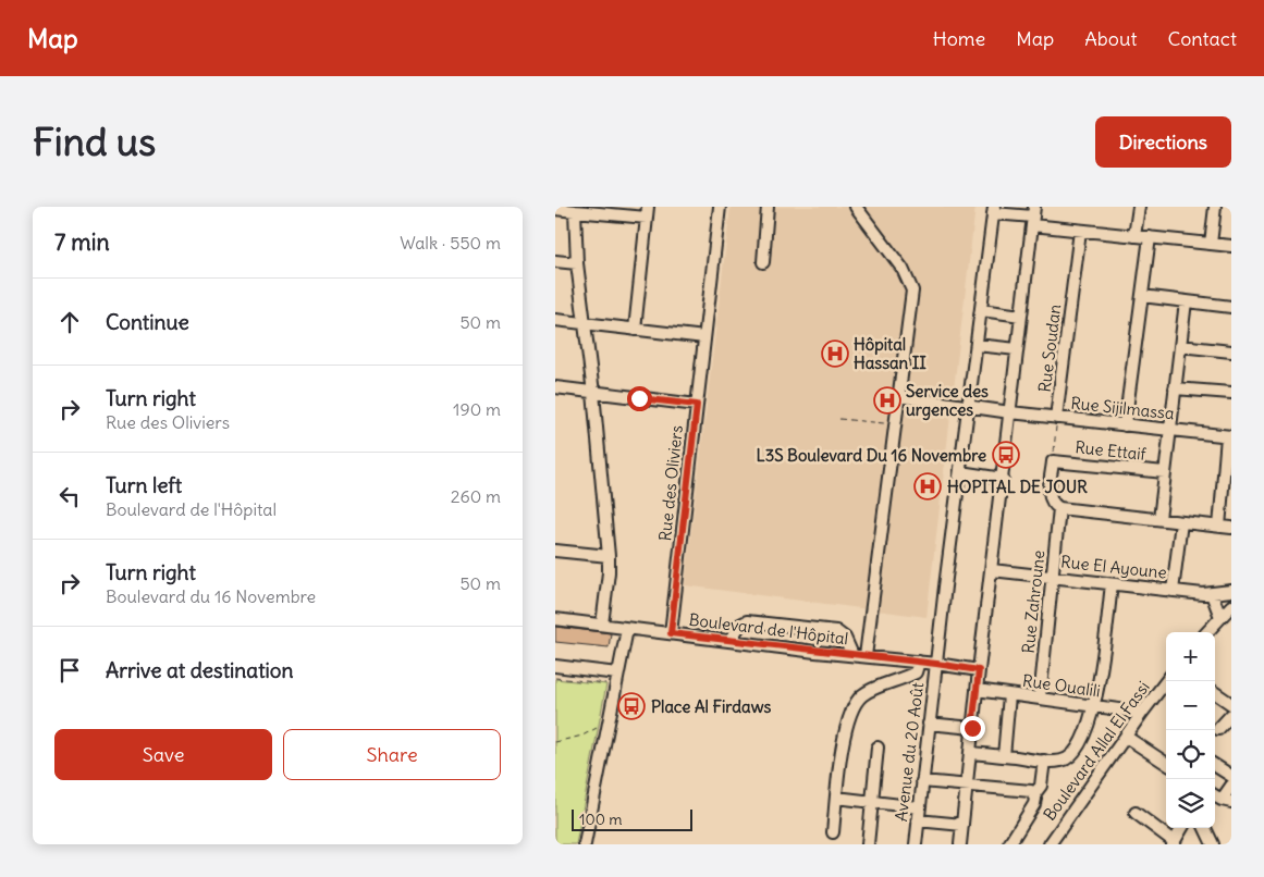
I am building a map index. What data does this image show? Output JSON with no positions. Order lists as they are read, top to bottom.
{
  "streets": {
    "street": [
      "Rue Soudan",
      "Rue Sijilmassa",
      "Rue Ettaif",
      "Rue des Oliviers",
      "Rue El Ayoune",
      "Rue Zahroune",
      "Boulevard de l'Hôpital",
      "Rue Oualili",
      "Boulevard Allal El Fassi",
      "Avenue du 20 Août"
    ]
  },
  "crossings": [
    ["Rue Soudan", "Rue Sijilmassa"],
    ["Rue Sijilmassa", "Avenue du 20 Août"],
    ["Rue des Oliviers", "Boulevard de l'Hôpital"],
    ["Rue El Ayoune", "Rue Zahroune"],
    ["Rue Zahroune", "Rue Oualili"],
    ["Boulevard de l'Hôpital", "Avenue du 20 Août"],
    ["Rue Oualili", "Boulevard Allal El Fassi"]
  ],
  "places": {
    "hospital": ["Hôpital Hassan II", "Service des urgences", "HOPITAL DE JOUR"],
    "bus stop": ["L3S Boulevard Du 16 Novembre", "Place Al Firdaws"]
  },
  "scale_bar": "100 m",
  "page": {
    "header": "Map",
    "nav": [
      "Home",
      "Map",
      "About",
      "Contact"
    ],
    "buttons": [
      "Directions",
      ["Save", "Share"]
    ],
    "title": "Find us",
    "heading": ["7 min", "Walk · 550 m"],
    "list": [
      ["Continue", "50 m"],
      ["Turn right", "Rue des Oliviers", "190 m"],
      ["Turn left", "Boulevard de l'Hôpital", "260 m"],
      ["Turn right", "Boulevard du 16 Novembre", "50 m"],
      "Arrive at destination"
    ],
    "map_buttons": ["+", "−"],
    "scale": "100 m"
  }
}
